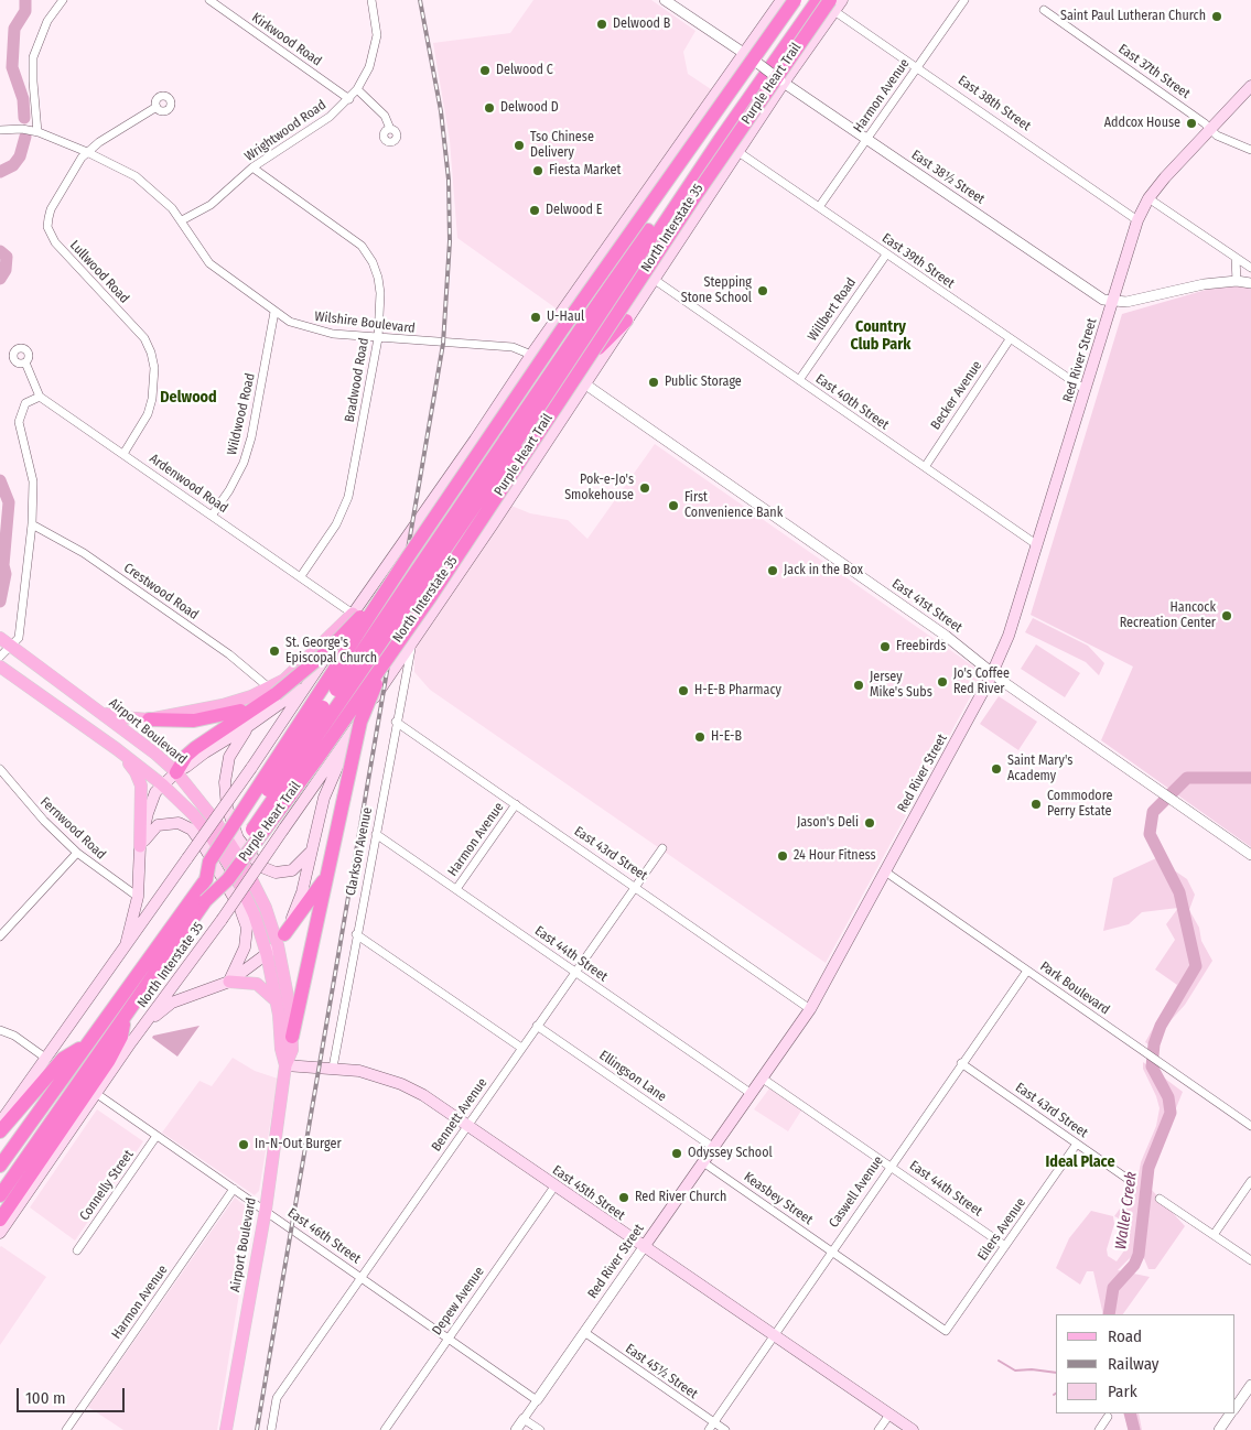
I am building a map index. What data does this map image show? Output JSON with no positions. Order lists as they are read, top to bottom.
{
  "streets": {
    "highway": ["Purple Heart Trail"],
    "main road": [
      "North Interstate 35",
      "Red River Street",
      "Airport Boulevard",
      "East 45th Street"
    ],
    "street": [
      "Kirkwood Road",
      "East 37th Street",
      "Harmon Avenue",
      "East 38th Street",
      "Wrightwood Road",
      "East 38½ Street",
      "East 39th Street",
      "Lullwood Road",
      "Willbert Road",
      "Wilshire Boulevard",
      "Bradwood Road",
      "Becker Avenue",
      "East 40th Street",
      "Wildwood Road",
      "Ardenwood Road",
      "Crestwood Road",
      "East 41st Street",
      "Fernwood Road",
      "Clarkson Avenue",
      "East 43rd Street",
      "East 44th Street",
      "Park Boulevard",
      "Ellingson Lane",
      "Bennett Avenue",
      "Connelly Street",
      "Caswell Avenue",
      "Keasbey Street",
      "Eilers Avenue",
      "East 46th Street",
      "Depew Avenue",
      "East 45½ Street"
    ]
  },
  "crossings": [
    ["Kirkwood Road", "Wrightwood Road"],
    ["East 37th Street", "Red River Street"],
    ["Purple Heart Trail", "East 38th Street"],
    ["Purple Heart Trail", "North Interstate 35"],
    ["Harmon Avenue", "East 38th Street"],
    ["Harmon Avenue", "East 38½ Street"],
    ["Harmon Avenue", "East 39th Street"],
    ["Harmon Avenue", "East 43rd Street"],
    ["Harmon Avenue", "East 44th Street"],
    ["Harmon Avenue", "East 46th Street"],
    ["East 38th Street", "North Interstate 35"],
    ["East 38th Street", "Red River Street"],
    ["Wrightwood Road", "Wilshire Boulevard"],
    ["Wrightwood Road", "Bradwood Road"],
    ["East 38½ Street", "North Interstate 35"],
    ["East 38½ Street", "Red River Street"],
    ["North Interstate 35", "East 39th Street"],
    ["North Interstate 35", "East 40th Street"],
    ["North Interstate 35", "East 41st Street"],
    ["North Interstate 35", "Clarkson Avenue"],
    ["North Interstate 35", "East 46th Street"],
    ["East 39th Street", "Willbert Road"],
    ["East 39th Street", "Red River Street"],
    ["East 39th Street", "Becker Avenue"],
    ["Lullwood Road", "Wilshire Boulevard"],
    ["Lullwood Road", "Ardenwood Road"],
    ["Willbert Road", "East 40th Street"],
    ["Wilshire Boulevard", "Bradwood Road"],
    ["Wilshire Boulevard", "Wildwood Road"],
    ["Red River Street", "East 40th Street"],
    ["Red River Street", "East 41st Street"],
    ["Red River Street", "East 43rd Street"],
    ["Red River Street", "East 44th Street"],
    ["Red River Street", "Park Boulevard"],
    ["Red River Street", "Ellingson Lane"],
    ["Red River Street", "East 45th Street"],
    ["Red River Street", "Keasbey Street"],
    ["Red River Street", "East 46th Street"],
    ["Red River Street", "East 45½ Street"],
    ["Bradwood Road", "Ardenwood Road"],
    ["Becker Avenue", "East 40th Street"],
    ["Wildwood Road", "Ardenwood Road"],
    ["Airport Boulevard", "East 45th Street"],
    ["Airport Boulevard", "East 46th Street"],
    ["Clarkson Avenue", "East 43rd Street"],
    ["Clarkson Avenue", "East 44th Street"],
    ["Clarkson Avenue", "East 45th Street"],
    ["East 43rd Street", "Bennett Avenue"],
    ["East 43rd Street", "Caswell Avenue"],
    ["East 43rd Street", "Eilers Avenue"],
    ["East 44th Street", "Bennett Avenue"],
    ["East 44th Street", "Caswell Avenue"],
    ["East 44th Street", "Eilers Avenue"],
    ["Park Boulevard", "Caswell Avenue"],
    ["Ellingson Lane", "Bennett Avenue"],
    ["Bennett Avenue", "East 45th Street"],
    ["Bennett Avenue", "East 46th Street"],
    ["Connelly Street", "East 46th Street"],
    ["Caswell Avenue", "East 45th Street"],
    ["Caswell Avenue", "Keasbey Street"],
    ["Caswell Avenue", "East 45½ Street"],
    ["East 45th Street", "Depew Avenue"],
    ["Keasbey Street", "Eilers Avenue"],
    ["East 46th Street", "Depew Avenue"]
  ],
  "districts": ["Country Club Park", "Delwood", "Ideal Place"],
  "water": ["Waller Creek"],
  "places": [
    "Saint Paul Lutheran Church",
    "Delwood B",
    "Delwood C",
    "Delwood D",
    "Addcox House",
    "Tso Chinese Delivery",
    "Fiesta Market",
    "Delwood E",
    "Stepping Stone School",
    "U-Haul",
    "Public Storage",
    "Pok-e-Jo's Smokehouse",
    "First Convenience Bank",
    "Jack in the Box",
    "Hancock Recreation Center",
    "Freebirds",
    "St. George's Episcopal Church",
    "Jo's Coffee Red River",
    "Jersey Mike's Subs",
    "H-E-B Pharmacy",
    "H-E-B",
    "Saint Mary's Academy",
    "Commodore Perry Estate",
    "Jason's Deli",
    "24 Hour Fitness",
    "In-N-Out Burger",
    "Odyssey School",
    "Red River Church"
  ],
  "legend": ["Road", "Railway", "Park"],
  "scale_bar": "100 m"
}
